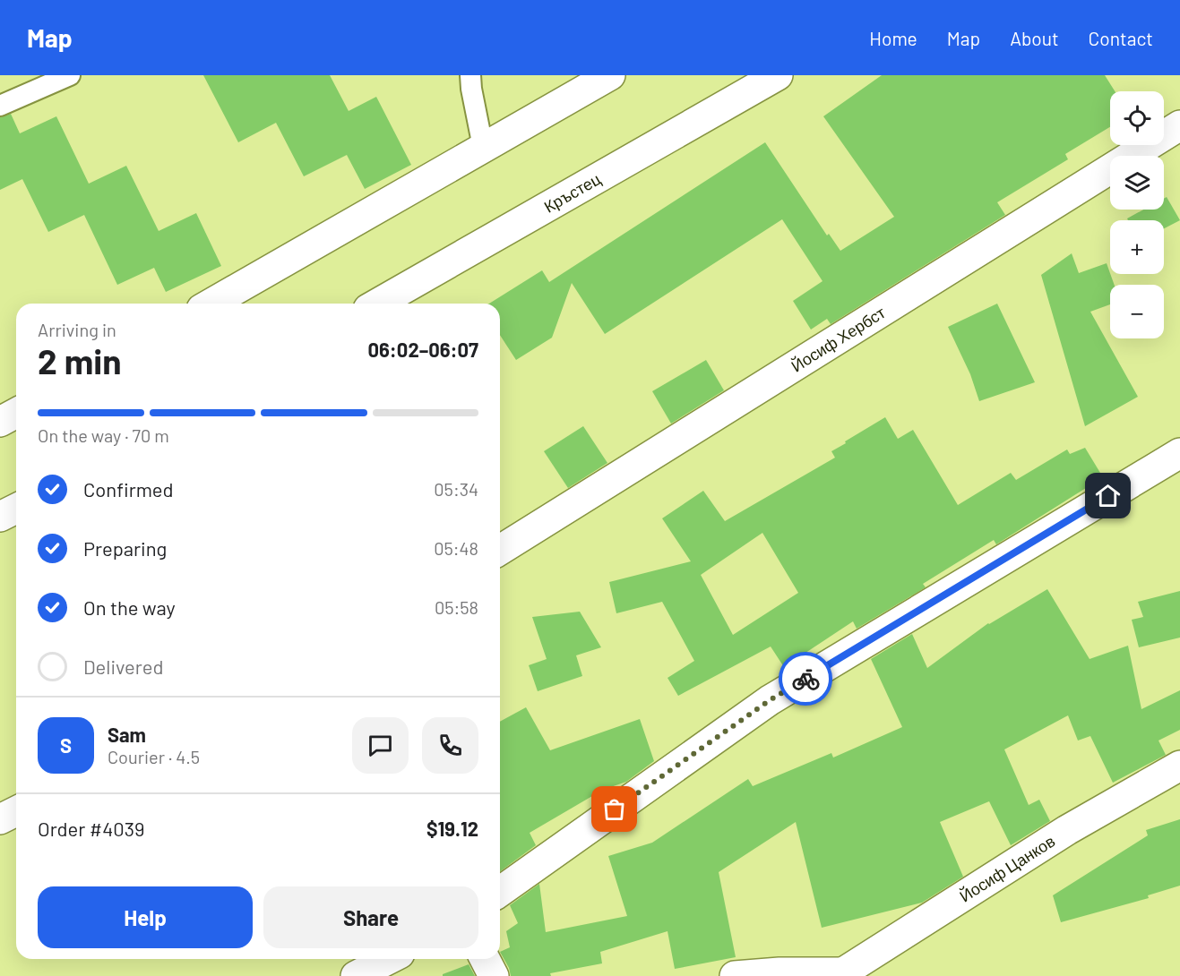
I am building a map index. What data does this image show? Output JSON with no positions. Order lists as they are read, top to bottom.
{
  "streets": {
    "street": ["Кръстец", "Йосиф Хербст", "Йосиф Цанков"]
  },
  "page": {
    "header": "Map",
    "nav": [
      "Home",
      "Map",
      "About",
      "Contact"
    ],
    "map_buttons": ["+", "−"],
    "heading": ["2 min", "Arriving in", "06:02–06:07"],
    "panel": [
      "Sam",
      "Courier · 4.5",
      "Order #4039",
      "$19.12"
    ],
    "bar": "On the way · 70 m",
    "list": [
      ["Confirmed", "05:34"],
      ["Preparing", "05:48"],
      ["On the way", "05:58"],
      "Delivered"
    ],
    "round": "S",
    "buttons": ["Help", "Share"]
  }
}
